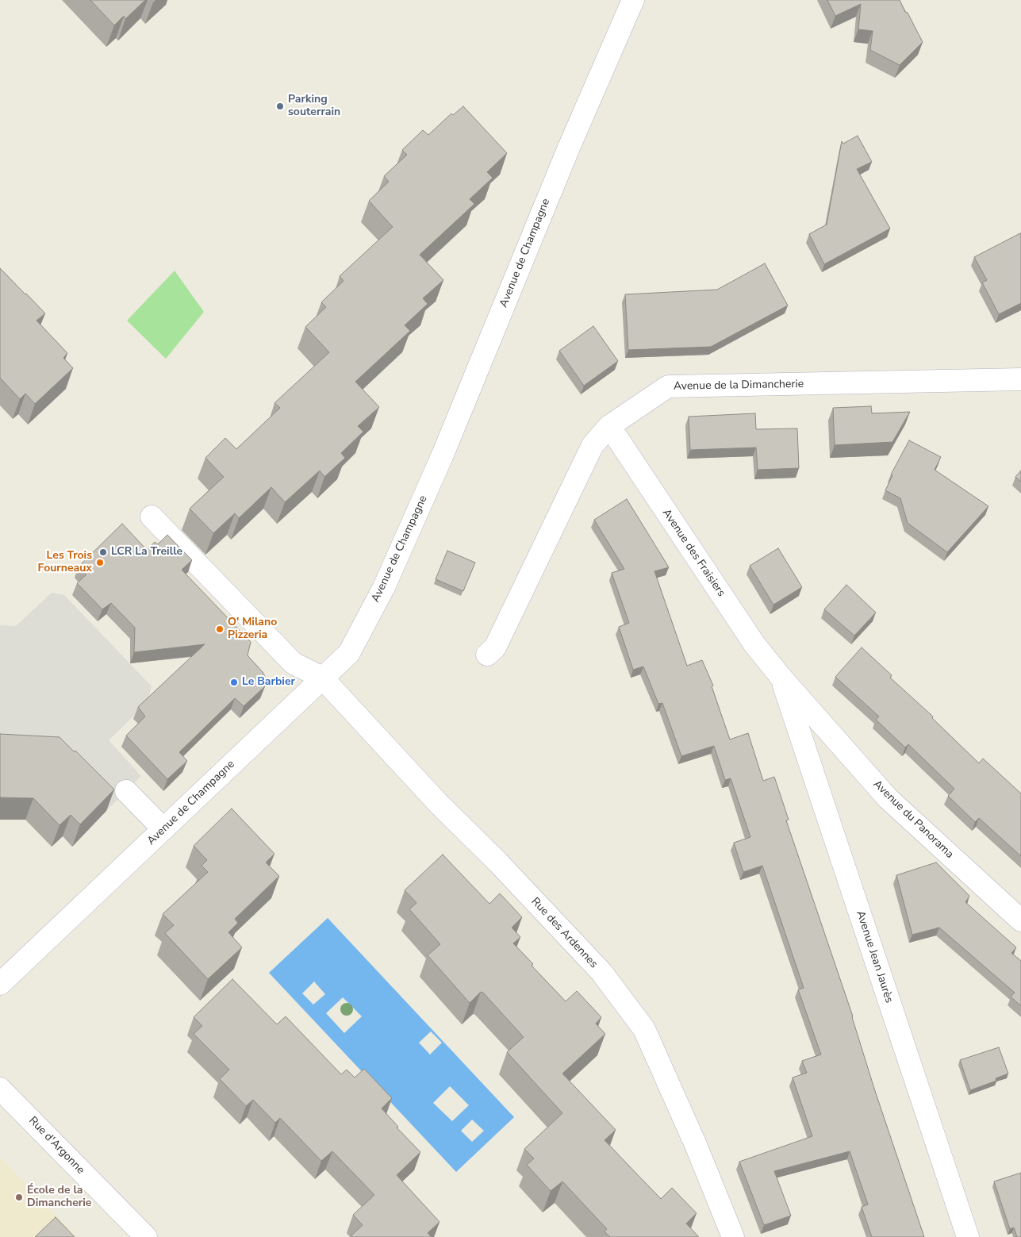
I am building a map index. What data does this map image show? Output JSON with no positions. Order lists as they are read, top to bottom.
{
  "streets": {
    "street": [
      "Avenue de Champagne",
      "Avenue de la Dimancherie",
      "Avenue des Fraisiers",
      "Avenue du Panorama",
      "Rue des Ardennes",
      "Avenue Jean Jaurès",
      "Rue d'Argonne"
    ]
  },
  "crossings": [
    ["Avenue de Champagne", "Rue des Ardennes"],
    ["Avenue de la Dimancherie", "Avenue des Fraisiers"],
    ["Avenue des Fraisiers", "Avenue du Panorama"],
    ["Avenue des Fraisiers", "Avenue Jean Jaurès"],
    ["Avenue du Panorama", "Avenue Jean Jaurès"]
  ],
  "places": [
    "Parking souterrain",
    "LCR La Treille",
    "Les Trois Fourneaux",
    "O' Milano Pizzeria",
    "Le Barbier",
    "École de la Dimancherie"
  ]
}
